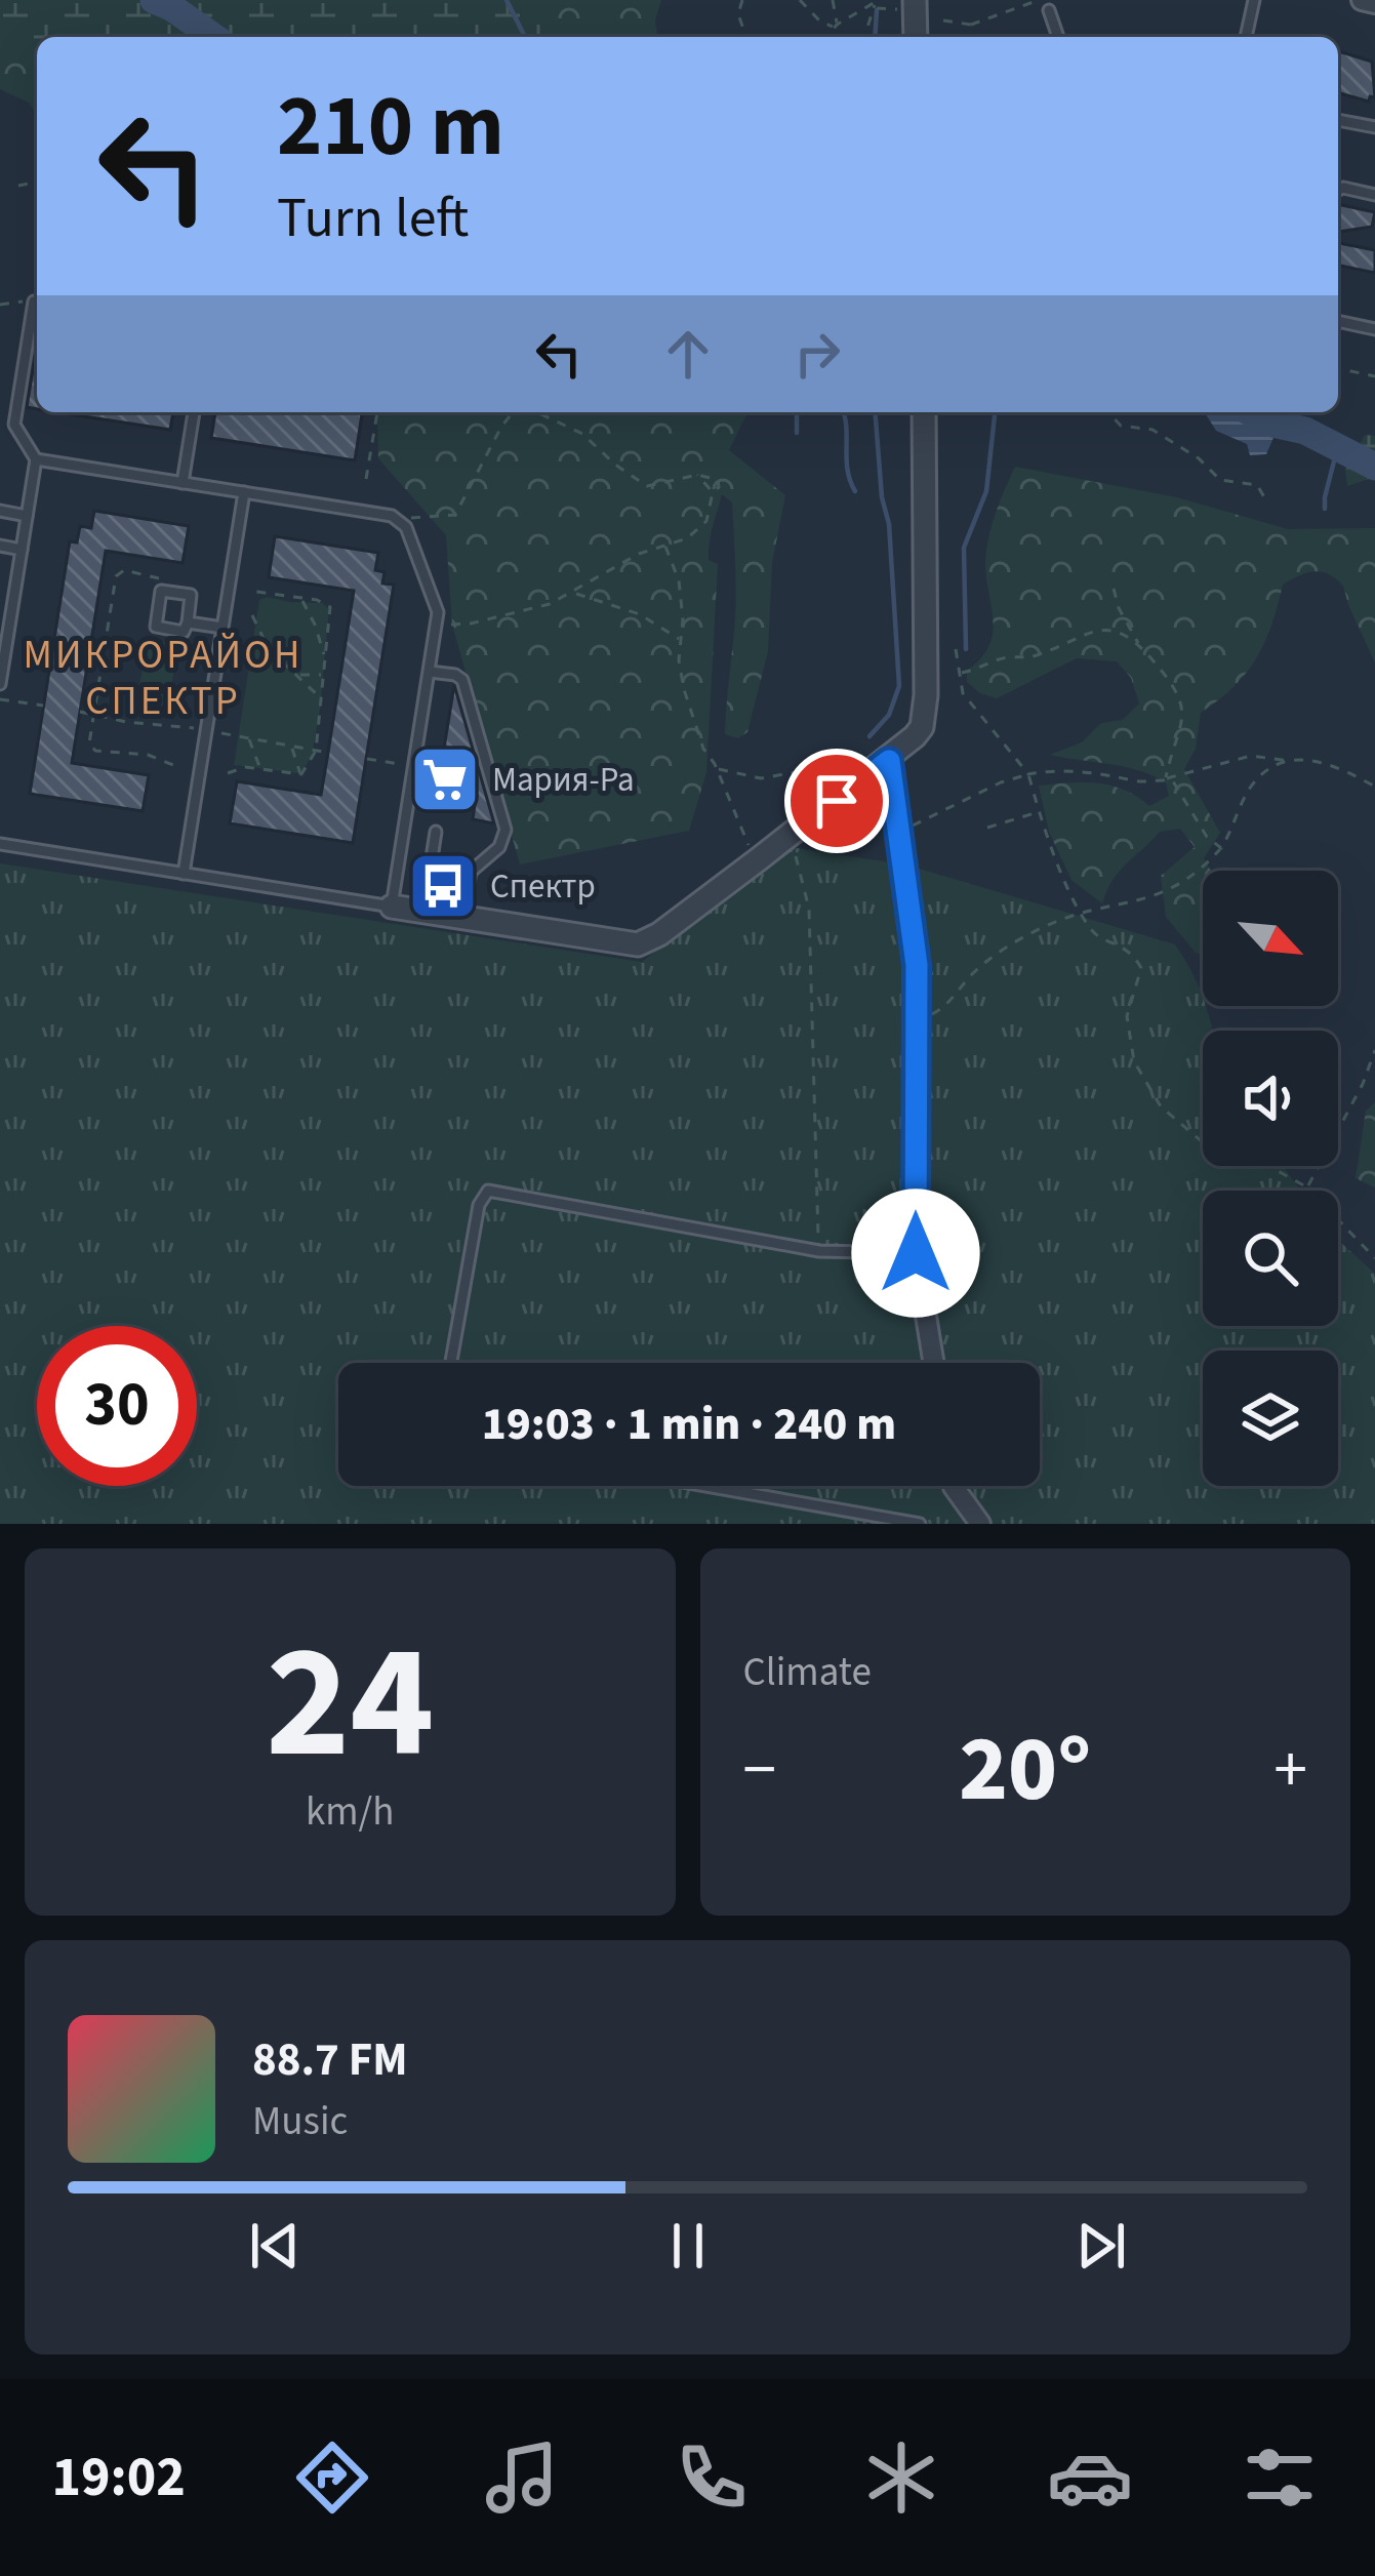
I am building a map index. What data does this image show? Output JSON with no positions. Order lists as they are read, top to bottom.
{
  "districts": ["МИКРОРАЙОН СПЕКТР"],
  "places": {
    "supermarket": ["Мария-Ра"],
    "bus stop": ["Спектр"]
  },
  "north": "bottom right",
  "page": {
    "turn": ["210 m", "Turn left"],
    "limit": "30",
    "trip": "19:03 · 1 min · 240 m",
    "tile": [
      ["24", "km/h"],
      "Climate"
    ],
    "heat": ["−", "20°", "+"],
    "song": ["88.7 FM", "Music"],
    "tabs": "19:02"
  }
}
